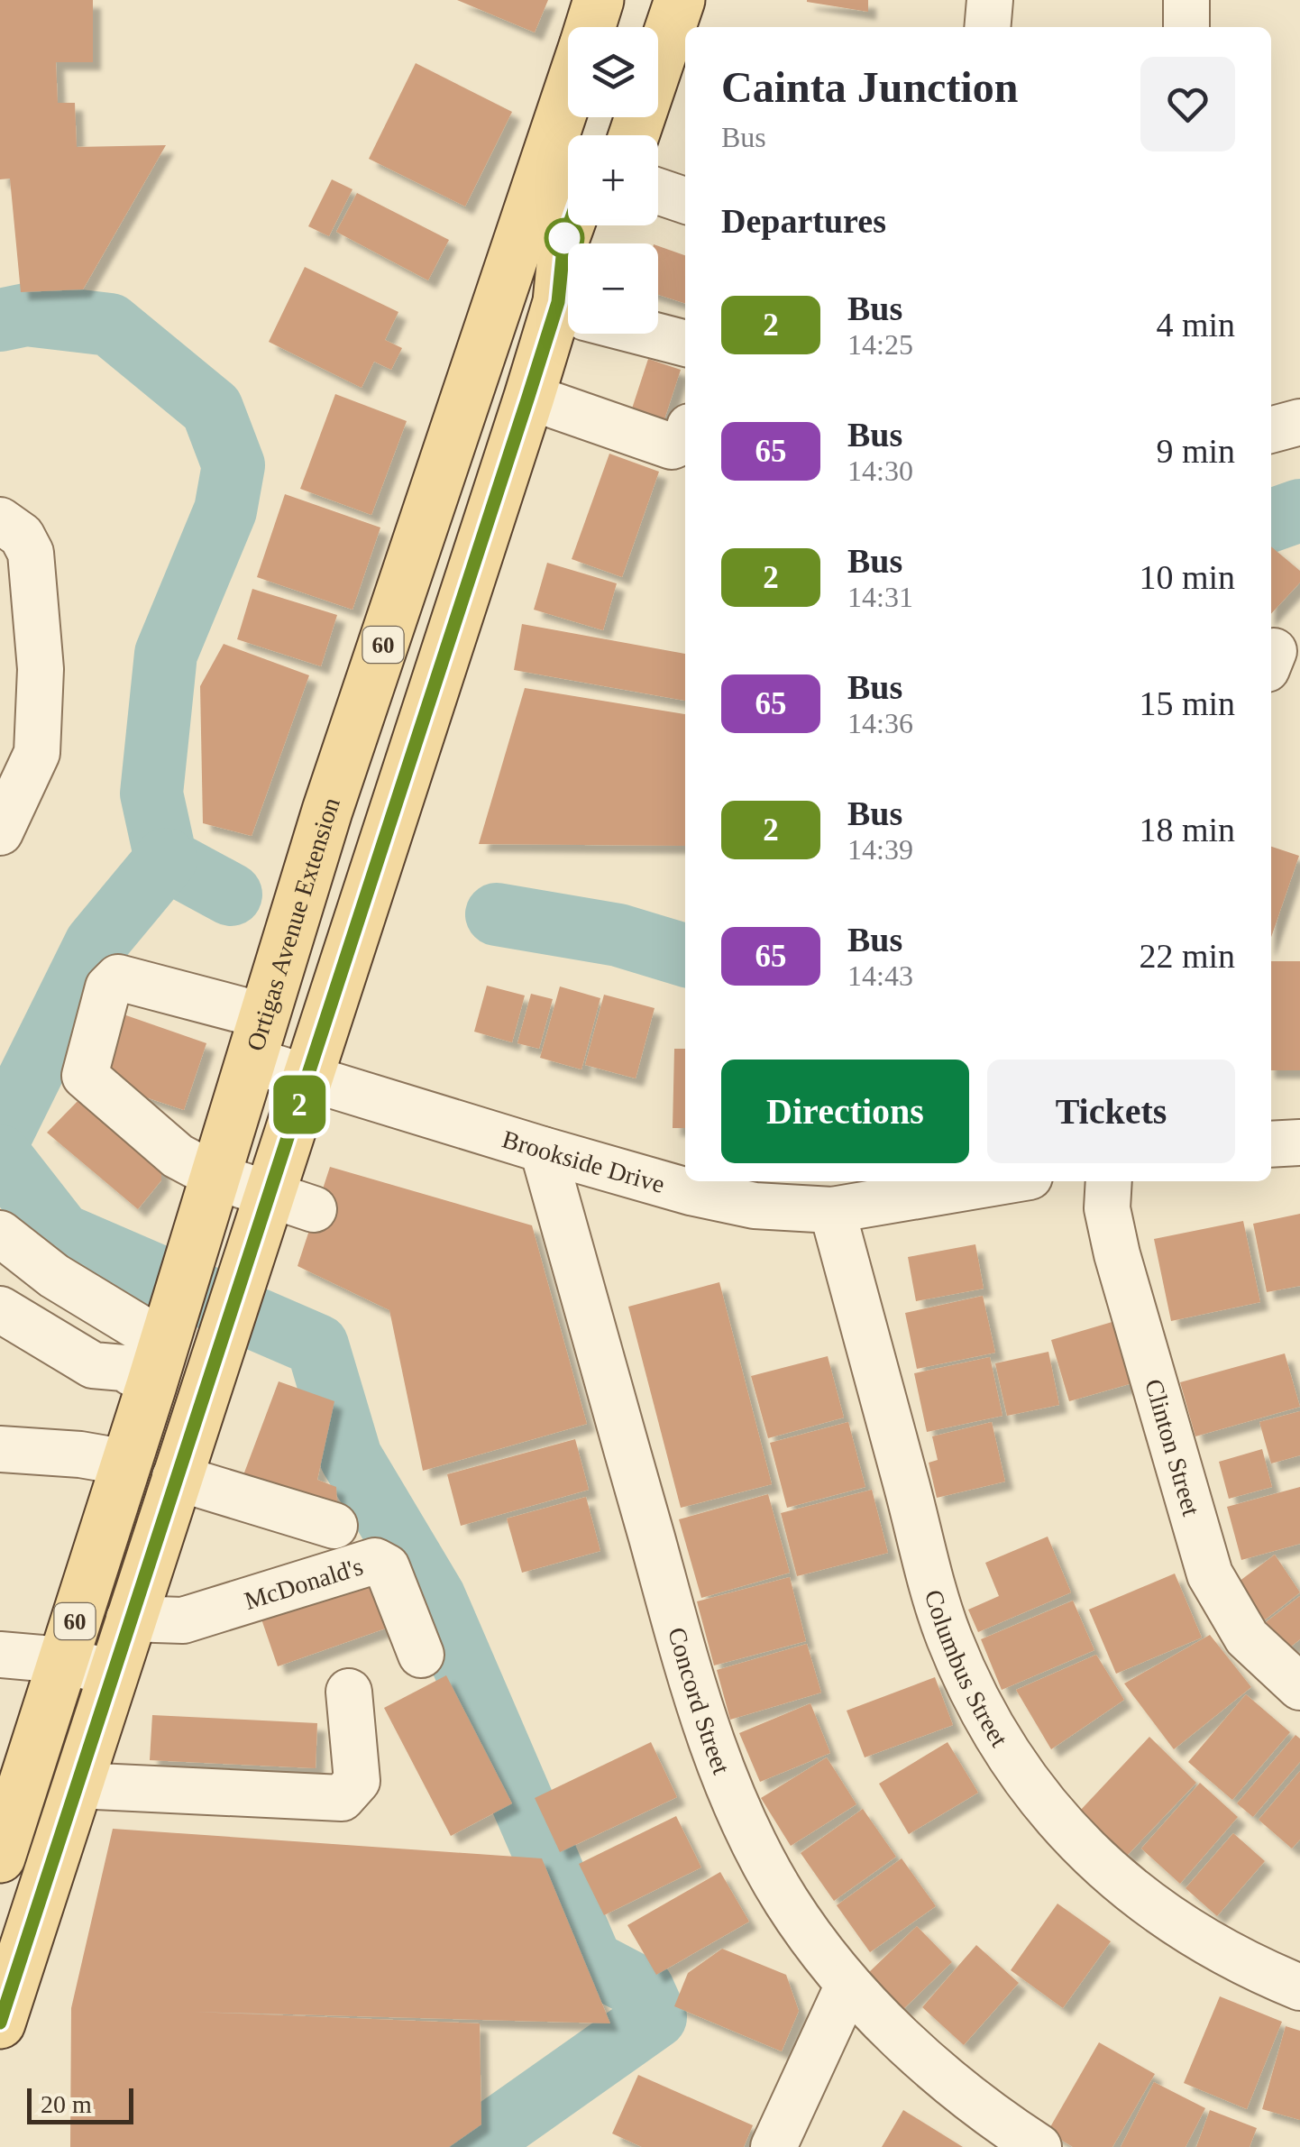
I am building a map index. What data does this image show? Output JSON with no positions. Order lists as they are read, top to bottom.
{
  "streets": {
    "main road": ["60", "Ortigas Avenue Extension"],
    "street": [
      "Brookside Drive",
      "Clinton Street",
      "McDonald's",
      "Columbus Street",
      "Concord Street"
    ]
  },
  "crossings": [
    ["60", "Brookside Drive"],
    ["60", "McDonald's"],
    ["Ortigas Avenue Extension", "Brookside Drive"],
    ["Brookside Drive", "Columbus Street"],
    ["Brookside Drive", "Concord Street"]
  ],
  "lines": ["bus line 2"],
  "scale_bar": "20 m",
  "page": {
    "on_map": "2",
    "map_buttons": ["+", "−"],
    "heading": [
      ["Cainta Junction", "Bus"],
      "Departures"
    ],
    "list": [
      {
        "mark": "2",
        "name": "Bus",
        "note": "14:25",
        "value": "4 min"
      },
      {
        "mark": "65",
        "name": "Bus",
        "note": "14:30",
        "value": "9 min"
      },
      {
        "mark": "2",
        "name": "Bus",
        "note": "14:31",
        "value": "10 min"
      },
      {
        "mark": "65",
        "name": "Bus",
        "note": "14:36",
        "value": "15 min"
      },
      {
        "mark": "2",
        "name": "Bus",
        "note": "14:39",
        "value": "18 min"
      },
      {
        "mark": "65",
        "name": "Bus",
        "note": "14:43",
        "value": "22 min"
      }
    ],
    "buttons": ["Directions", "Tickets"],
    "scale": "20 m"
  }
}
